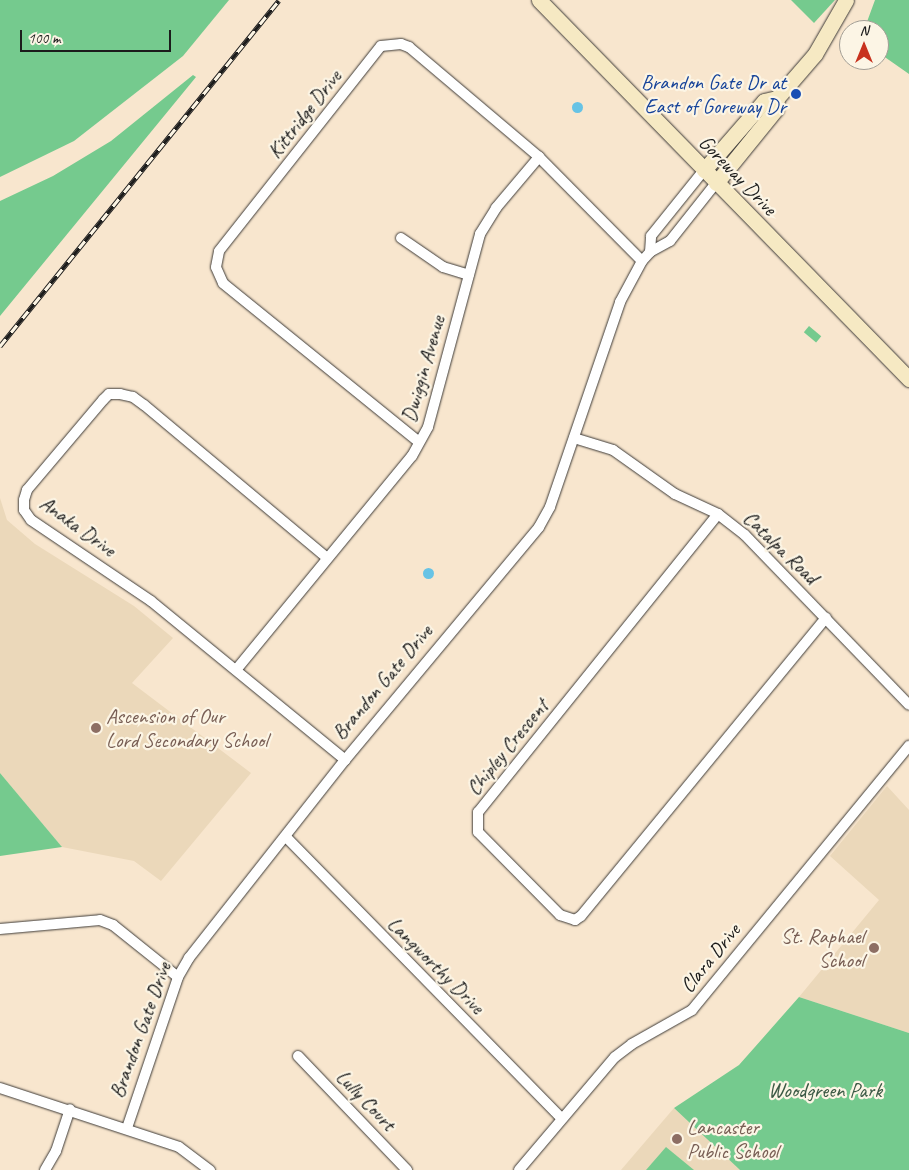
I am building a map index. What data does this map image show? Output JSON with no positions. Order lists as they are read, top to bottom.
{
  "streets": {
    "main road": ["Goreway Drive", "Brandon Gate Drive"],
    "street": [
      "Kittridge Drive",
      "Dwiggin Avenue",
      "Anaka Drive",
      "Catalpa Road",
      "Chipley Crescent",
      "Clara Drive",
      "Langworthy Drive",
      "Lully Court"
    ]
  },
  "crossings": [
    ["Kittridge Drive", "Dwiggin Avenue"],
    ["Kittridge Drive", "Brandon Gate Drive"],
    ["Goreway Drive", "Brandon Gate Drive"],
    ["Dwiggin Avenue", "Anaka Drive"],
    ["Anaka Drive", "Brandon Gate Drive"],
    ["Catalpa Road", "Brandon Gate Drive"],
    ["Catalpa Road", "Chipley Crescent"],
    ["Brandon Gate Drive", "Langworthy Drive"],
    ["Clara Drive", "Langworthy Drive"]
  ],
  "parks": ["Woodgreen Park"],
  "places": [
    "Brandon Gate Dr at East of Goreway Dr",
    "Ascension of Our Lord Secondary School",
    "St. Raphael School",
    "Lancaster Public School"
  ],
  "scale_bar": "100 m",
  "north": "top"
}
